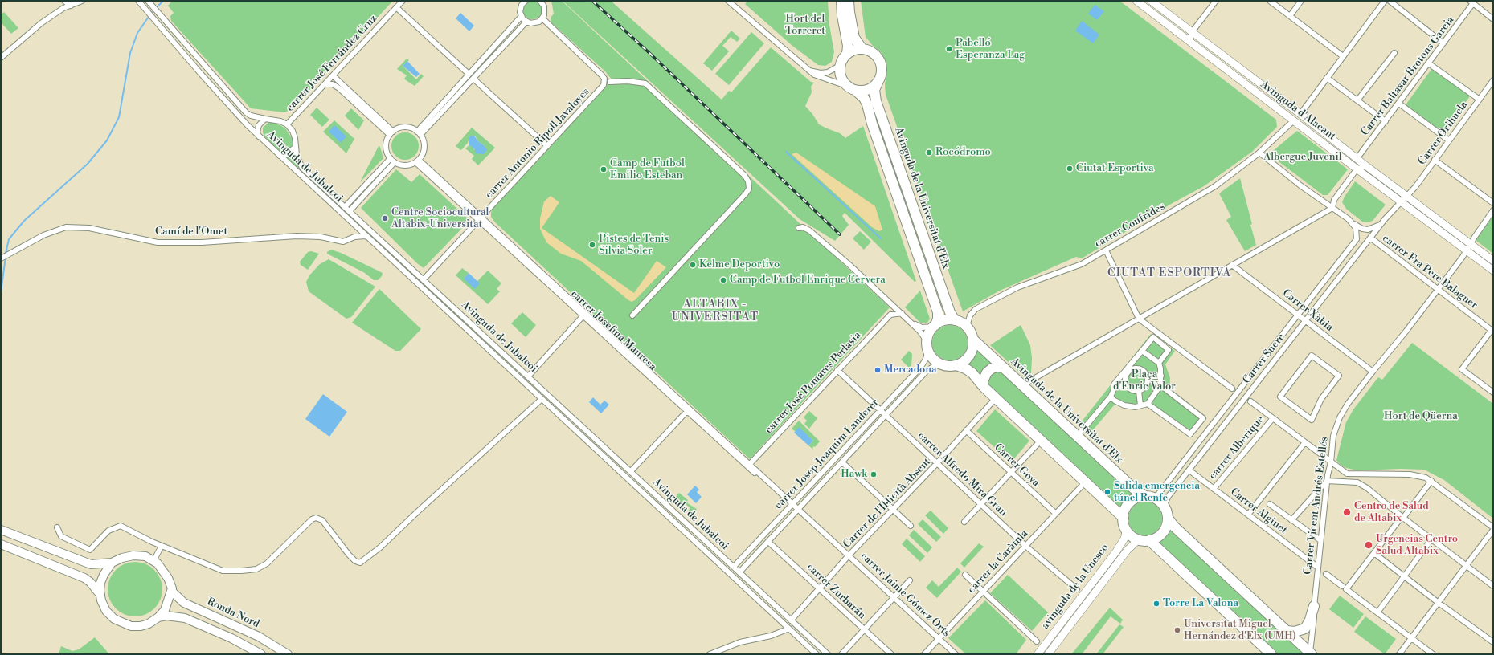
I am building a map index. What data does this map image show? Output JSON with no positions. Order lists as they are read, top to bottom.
{
  "streets": {
    "highway": ["Avinguda de la Universitat d'Elx"],
    "main road": ["Avinguda d'Alacant", "avinguda de la Unesco", "Ronda Nord"],
    "street": [
      "carrer José Ferrández Cruz",
      "Carrer Baltasar Brotons Garcia",
      "Carrer Orihuela",
      "carrer Antonio Ripoll Javaloyes",
      "Avinguda de Jubalcoi",
      "carrer Confrides",
      "Camí de l'Omet",
      "carrer Fra Pere Balaguer",
      "Carrer Xàbia",
      "carrer Josefina Manresa",
      "Carrer Sucre",
      "carrer José Pomares Perlasia",
      "carrer Alberique",
      "carrer Josep Joaquim Landerer",
      "Carrer Goya",
      "carrer Alfredo Mira Gran",
      "Carrer de l'Il·licità Absent",
      "Carrer Vicent Andrés Estellés",
      "Carrer Alginet",
      "carrer la Caràtula",
      "carrer Zurbarán",
      "carrer Jaime Gómez Orts"
    ]
  },
  "crossings": [
    ["carrer José Ferrández Cruz", "Avinguda de Jubalcoi"],
    ["Carrer Baltasar Brotons Garcia", "Avinguda d'Alacant"],
    ["Avinguda d'Alacant", "Carrer Orihuela"],
    ["Avinguda d'Alacant", "carrer Confrides"],
    ["Avinguda d'Alacant", "Carrer Sucre"],
    ["Avinguda d'Alacant", "Carrer Vicent Andrés Estellés"],
    ["Carrer Orihuela", "Carrer Sucre"],
    ["carrer Antonio Ripoll Javaloyes", "Avinguda de Jubalcoi"],
    ["carrer Antonio Ripoll Javaloyes", "carrer Josefina Manresa"],
    ["Avinguda de Jubalcoi", "Camí de l'Omet"],
    ["Avinguda de Jubalcoi", "carrer Josep Joaquim Landerer"],
    ["Avinguda de Jubalcoi", "Carrer de l'Il·licità Absent"],
    ["Avinguda de la Universitat d'Elx", "carrer Confrides"],
    ["Avinguda de la Universitat d'Elx", "Carrer Sucre"],
    ["Avinguda de la Universitat d'Elx", "carrer Josep Joaquim Landerer"],
    ["Avinguda de la Universitat d'Elx", "avinguda de la Unesco"],
    ["carrer Confrides", "carrer Josep Joaquim Landerer"],
    ["carrer Fra Pere Balaguer", "Carrer Sucre"],
    ["carrer Fra Pere Balaguer", "Carrer Vicent Andrés Estellés"],
    ["Carrer Xàbia", "Carrer Sucre"],
    ["Carrer Xàbia", "Carrer Vicent Andrés Estellés"],
    ["carrer Josefina Manresa", "carrer José Pomares Perlasia"],
    ["carrer Josefina Manresa", "carrer Josep Joaquim Landerer"],
    ["carrer Josefina Manresa", "carrer Jaime Gómez Orts"],
    ["Carrer Sucre", "Carrer Alginet"],
    ["Carrer Sucre", "avinguda de la Unesco"],
    ["carrer José Pomares Perlasia", "carrer Alfredo Mira Gran"],
    ["carrer Alberique", "Carrer Alginet"],
    ["carrer Josep Joaquim Landerer", "carrer Alfredo Mira Gran"],
    ["carrer Josep Joaquim Landerer", "carrer Zurbarán"],
    ["carrer Josep Joaquim Landerer", "carrer Jaime Gómez Orts"],
    ["Carrer Goya", "Carrer de l'Il·licità Absent"],
    ["Carrer Goya", "carrer la Caràtula"],
    ["carrer Alfredo Mira Gran", "Carrer de l'Il·licità Absent"],
    ["carrer Alfredo Mira Gran", "carrer la Caràtula"],
    ["Carrer de l'Il·licità Absent", "carrer Zurbarán"],
    ["Carrer de l'Il·licità Absent", "carrer Jaime Gómez Orts"],
    ["Carrer Vicent Andrés Estellés", "Carrer Alginet"],
    ["carrer la Caràtula", "carrer Jaime Gómez Orts"]
  ],
  "districts": ["CIUTAT ESPORTIVA", "ALTABIX - UNIVERSITAT"],
  "parks": [
    "Hort del Torreret",
    "Albergue Juvenil",
    "Plaça d'Enric Valor",
    "Hort de Qüerna"
  ],
  "places": [
    "Pabelló Esperanza Lag",
    "Rocódromo",
    "Ciutat Esportiva",
    "Camp de Futbol Emilio Esteban",
    "Centre Sociocultural Altabix-Universitat",
    "Pistes de Tenis Silvia Soler",
    "Kelme Deportivo",
    "Camp de Futbol Enrique Cervera",
    "Mercadona",
    "Hawk",
    "Salida emergencia túnel Renfe",
    "Centro de Salud de Altabix",
    "Urgencias Centro Salud Altabix",
    "Torre La Valona",
    "Universitat Miguel Hernández d'Elx (UMH)"
  ]
}
